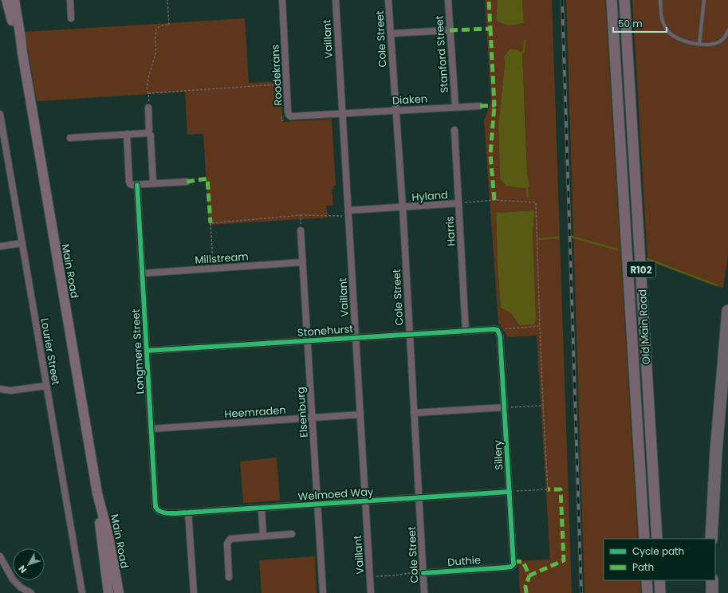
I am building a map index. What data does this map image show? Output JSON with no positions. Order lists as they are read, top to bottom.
{
  "streets": {
    "main road": ["R102", "Main Road", "Old Main Road"],
    "street": [
      "Vaillant",
      "Cole Street",
      "Stanford Street",
      "Roodekrans",
      "Diaken",
      "Hyland",
      "Harris",
      "Millstream",
      "Stonehurst",
      "Lourier Street",
      "Longmere Street",
      "Heemraden",
      "Elsenburg",
      "Sillery",
      "Welmoed Way",
      "Duthie"
    ]
  },
  "crossings": [
    ["Vaillant", "Roodekrans"],
    ["Vaillant", "Diaken"],
    ["Vaillant", "Hyland"],
    ["Vaillant", "Stonehurst"],
    ["Vaillant", "Heemraden"],
    ["Vaillant", "Welmoed Way"],
    ["Cole Street", "Diaken"],
    ["Cole Street", "Hyland"],
    ["Cole Street", "Stonehurst"],
    ["Cole Street", "Welmoed Way"],
    ["Cole Street", "Duthie"],
    ["Stanford Street", "Diaken"],
    ["Roodekrans", "Diaken"],
    ["Hyland", "Harris"],
    ["Harris", "Stonehurst"],
    ["Millstream", "Longmere Street"],
    ["Millstream", "Elsenburg"],
    ["Stonehurst", "Longmere Street"],
    ["Stonehurst", "Elsenburg"],
    ["Stonehurst", "Sillery"],
    ["Longmere Street", "Heemraden"],
    ["Longmere Street", "Welmoed Way"],
    ["Heemraden", "Elsenburg"],
    ["Elsenburg", "Welmoed Way"],
    ["Sillery", "Welmoed Way"],
    ["Sillery", "Duthie"]
  ],
  "legend": ["Cycle path", "Path"],
  "scale_bar": "50 m",
  "north": "bottom left"
}
